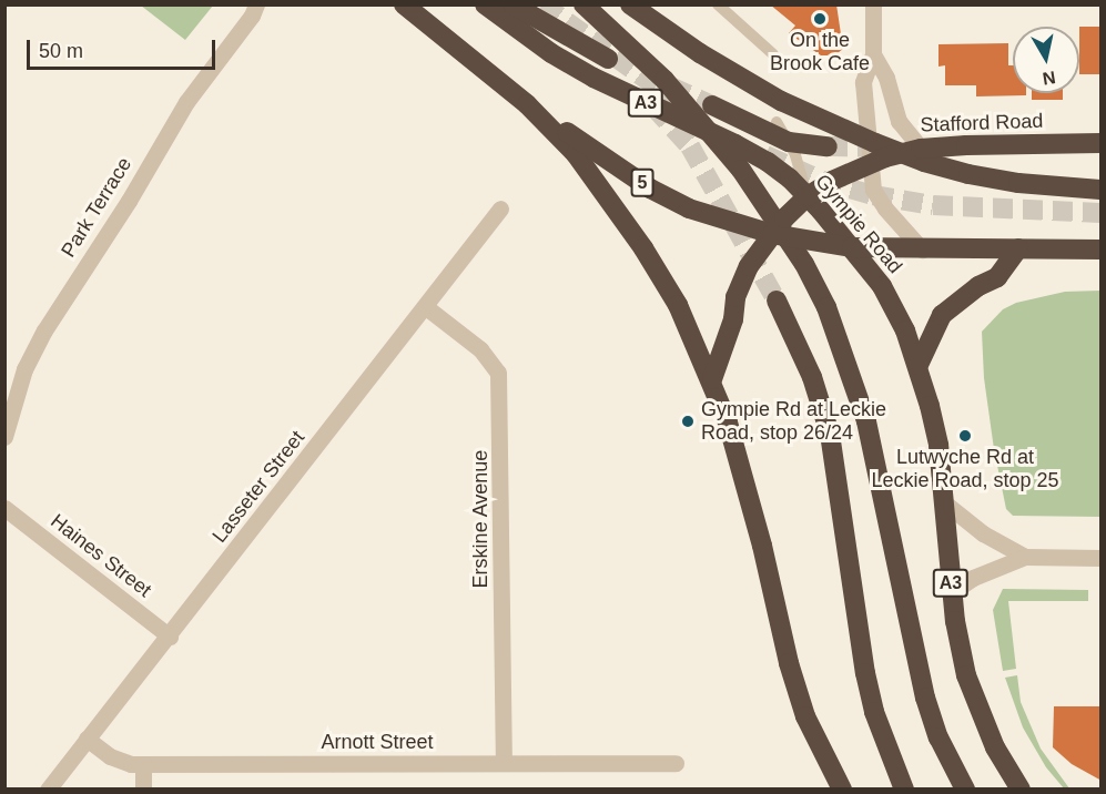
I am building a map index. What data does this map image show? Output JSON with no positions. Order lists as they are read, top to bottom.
{
  "streets": {
    "highway": [
      "A3",
      "Stafford Road",
      "5",
      "Gympie Road"
    ],
    "street": [
      "Park Terrace",
      "Lasseter Street",
      "Erskine Avenue",
      "Haines Street",
      "Arnott Street"
    ]
  },
  "crossings": [
    ["Stafford Road", "5"],
    ["Stafford Road", "Gympie Road"],
    ["5", "Gympie Road"],
    ["Lasseter Street", "Erskine Avenue"],
    ["Lasseter Street", "Haines Street"],
    ["Lasseter Street", "Arnott Street"],
    ["Erskine Avenue", "Arnott Street"]
  ],
  "places": ["On the Brook Cafe", "Gympie Rd at Leckie Road, stop 26/24", "Lutwyche Rd at Leckie Road, stop 25"],
  "scale_bar": "50 m",
  "north": "bottom"
}
